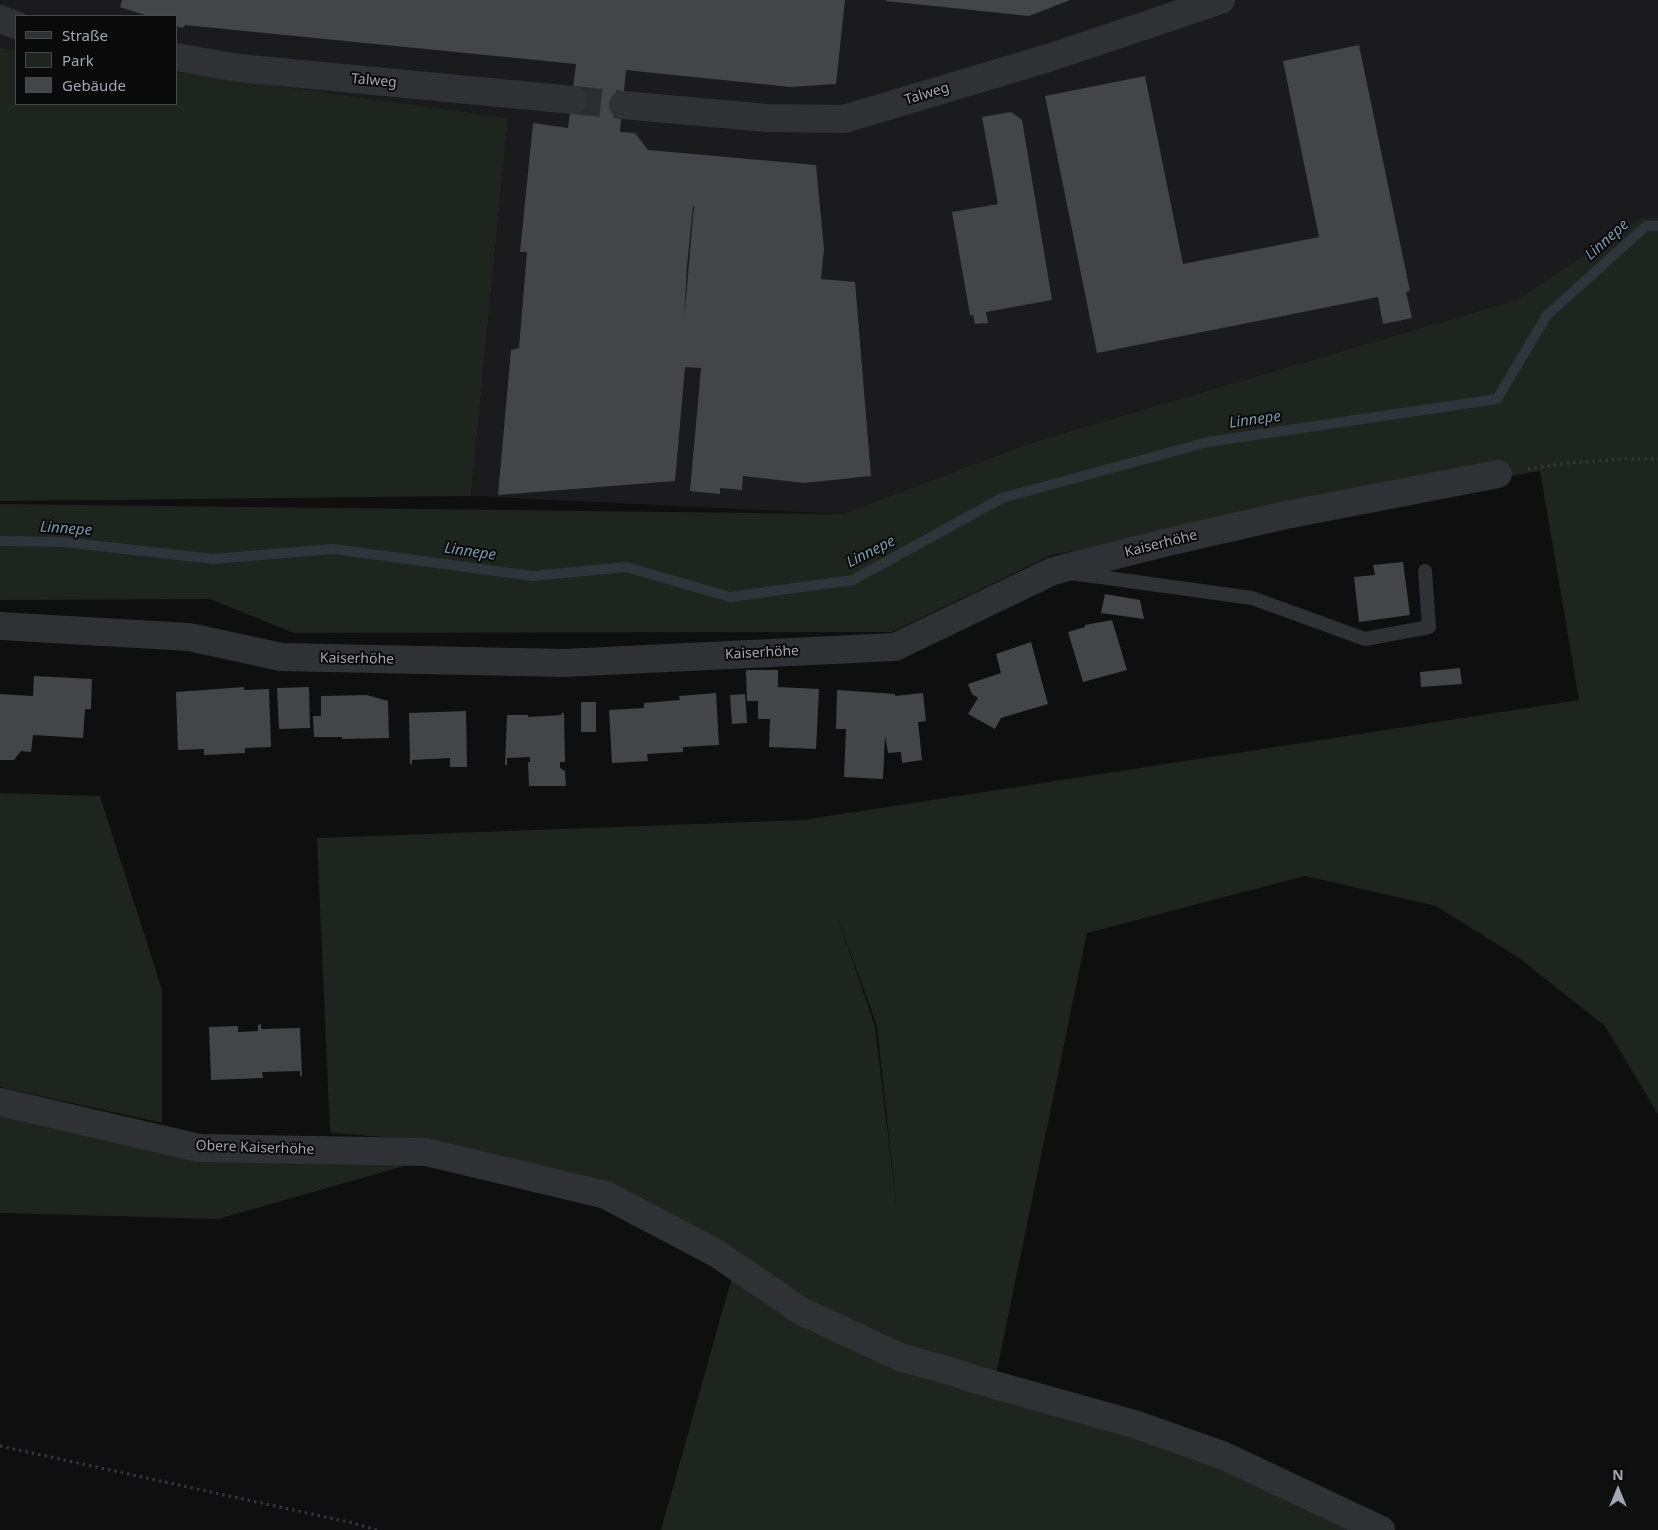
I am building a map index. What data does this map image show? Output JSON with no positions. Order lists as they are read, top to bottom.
{
  "streets": {
    "street": ["Talweg", "Kaiserhöhe", "Obere Kaiserhöhe"]
  },
  "water": ["Linnepe"],
  "legend": ["Straße", "Park", "Gebäude"],
  "north": "top"
}
